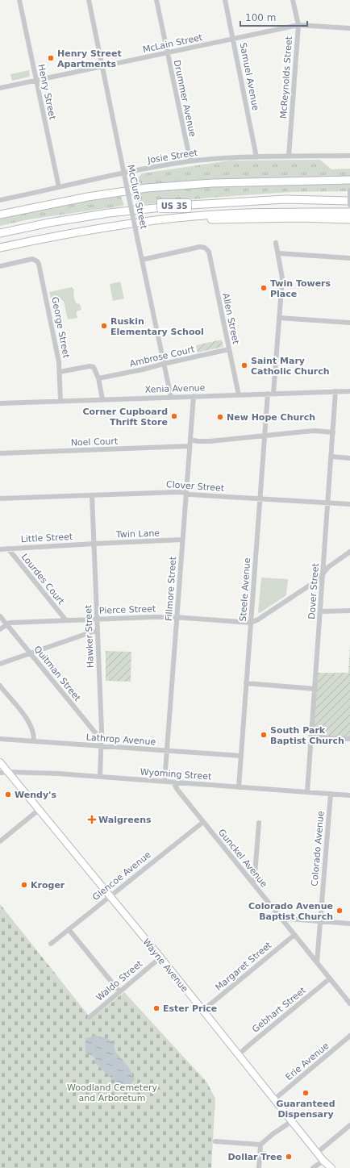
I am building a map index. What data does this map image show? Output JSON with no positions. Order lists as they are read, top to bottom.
{
  "streets": {
    "highway": ["US 35"],
    "main road": ["Wayne Avenue"],
    "street": [
      "McLain Street",
      "Samuel Avenue",
      "McReynolds Street",
      "Henry Street",
      "Drummer Avenue",
      "Josie Street",
      "McClure Street",
      "Allen Street",
      "George Street",
      "Ambrose Court",
      "Xenia Avenue",
      "Noel Court",
      "Clover Street",
      "Twin Lane",
      "Little Street",
      "Lourdes Court",
      "Fillmore Street",
      "Steele Avenue",
      "Dover Street",
      "Pierce Street",
      "Hawker Street",
      "Quitman Street",
      "Lathrop Avenue",
      "Wyoming Street",
      "Colorado Avenue",
      "Gunckel Avenue",
      "Glencoe Avenue",
      "Margaret Street",
      "Waldo Street",
      "Gebhart Street",
      "Erie Avenue"
    ]
  },
  "crossings": [
    ["McLain Street", "Samuel Avenue"],
    ["McLain Street", "McReynolds Street"],
    ["McLain Street", "Henry Street"],
    ["McLain Street", "Drummer Avenue"],
    ["McLain Street", "McClure Street"],
    ["Samuel Avenue", "Josie Street"],
    ["McReynolds Street", "Josie Street"],
    ["Henry Street", "Josie Street"],
    ["Drummer Avenue", "Josie Street"],
    ["Josie Street", "McClure Street"],
    ["McClure Street", "Allen Street"],
    ["McClure Street", "Ambrose Court"],
    ["McClure Street", "Xenia Avenue"],
    ["Allen Street", "Ambrose Court"],
    ["Allen Street", "Xenia Avenue"],
    ["George Street", "Xenia Avenue"],
    ["Xenia Avenue", "Fillmore Street"],
    ["Xenia Avenue", "Steele Avenue"],
    ["Xenia Avenue", "Dover Street"],
    ["Noel Court", "Fillmore Street"],
    ["Clover Street", "Fillmore Street"],
    ["Clover Street", "Steele Avenue"],
    ["Clover Street", "Dover Street"],
    ["Clover Street", "Hawker Street"],
    ["Twin Lane", "Little Street"],
    ["Twin Lane", "Fillmore Street"],
    ["Twin Lane", "Hawker Street"],
    ["Little Street", "Lourdes Court"],
    ["Little Street", "Hawker Street"],
    ["Lourdes Court", "Pierce Street"],
    ["Fillmore Street", "Pierce Street"],
    ["Fillmore Street", "Lathrop Avenue"],
    ["Fillmore Street", "Wyoming Street"],
    ["Steele Avenue", "Pierce Street"],
    ["Steele Avenue", "Lathrop Avenue"],
    ["Steele Avenue", "Wyoming Street"],
    ["Dover Street", "Wyoming Street"],
    ["Pierce Street", "Hawker Street"],
    ["Pierce Street", "Quitman Street"],
    ["Hawker Street", "Quitman Street"],
    ["Hawker Street", "Lathrop Avenue"],
    ["Hawker Street", "Wyoming Street"],
    ["Wyoming Street", "Colorado Avenue"],
    ["Wyoming Street", "Gunckel Avenue"],
    ["Wyoming Street", "Wayne Avenue"],
    ["Colorado Avenue", "Gunckel Avenue"],
    ["Gunckel Avenue", "Glencoe Avenue"],
    ["Gunckel Avenue", "Margaret Street"],
    ["Gunckel Avenue", "Gebhart Street"],
    ["Glencoe Avenue", "Wayne Avenue"],
    ["Wayne Avenue", "Margaret Street"],
    ["Wayne Avenue", "Waldo Street"],
    ["Wayne Avenue", "Gebhart Street"],
    ["Wayne Avenue", "Erie Avenue"]
  ],
  "parks": ["Woodland Cemetery and Arboretum"],
  "places": {
    "other": [
      "Henry Street Apartments",
      "Twin Towers Place",
      "Ruskin Elementary School",
      "Saint Mary Catholic Church",
      "Corner Cupboard Thrift Store",
      "New Hope Church",
      "South Park Baptist Church",
      "Wendy's",
      "Kroger",
      "Colorado Avenue Baptist Church",
      "Ester Price",
      "Guaranteed Dispensary",
      "Dollar Tree"
    ],
    "health": ["Walgreens"]
  },
  "scale_bar": "100 m"
}
